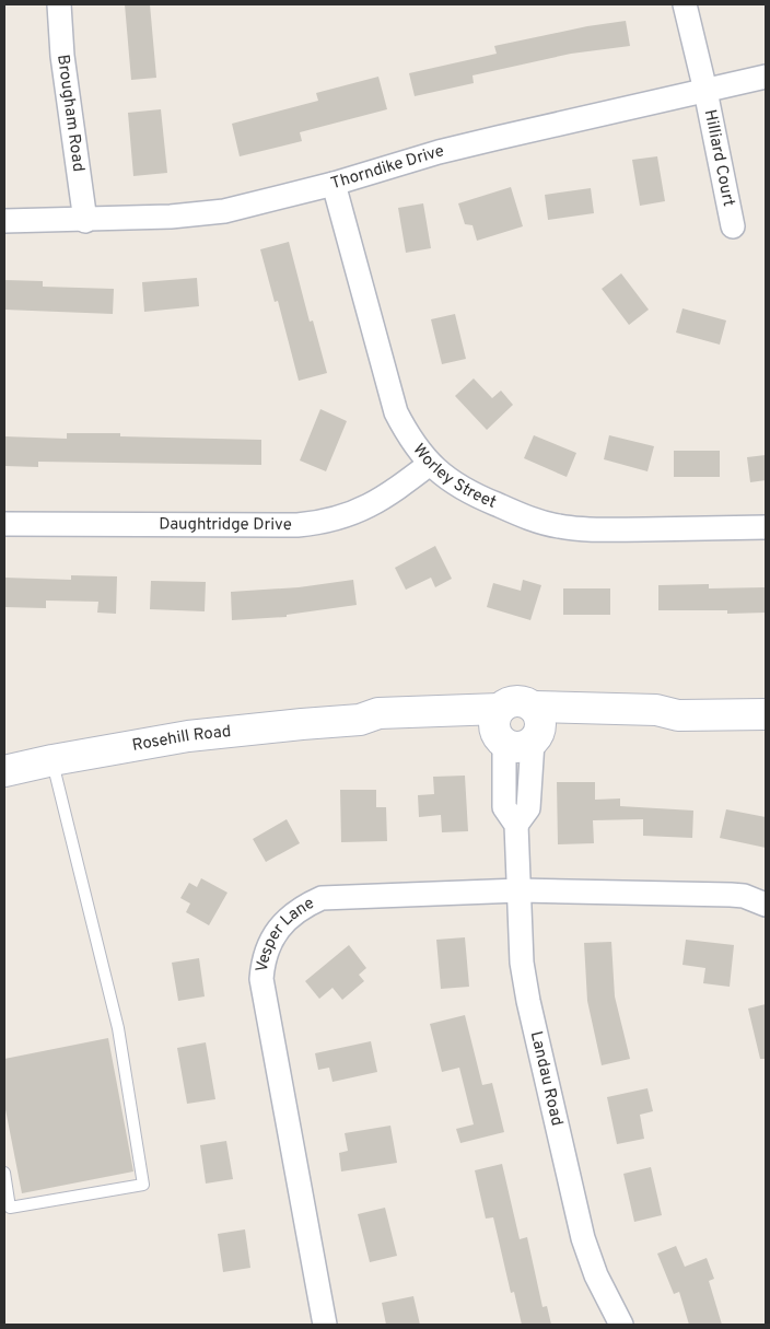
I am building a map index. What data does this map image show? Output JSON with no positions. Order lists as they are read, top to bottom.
{
  "streets": {
    "main road": ["Rosehill Road"],
    "street": [
      "Brougham Road",
      "Hilliard Court",
      "Thorndike Drive",
      "Worley Street",
      "Daughtridge Drive",
      "Vesper Lane",
      "Landau Road"
    ]
  },
  "crossings": [
    ["Brougham Road", "Thorndike Drive"],
    ["Hilliard Court", "Thorndike Drive"],
    ["Thorndike Drive", "Worley Street"],
    ["Worley Street", "Daughtridge Drive"],
    ["Rosehill Road", "Landau Road"],
    ["Vesper Lane", "Landau Road"]
  ]
}
